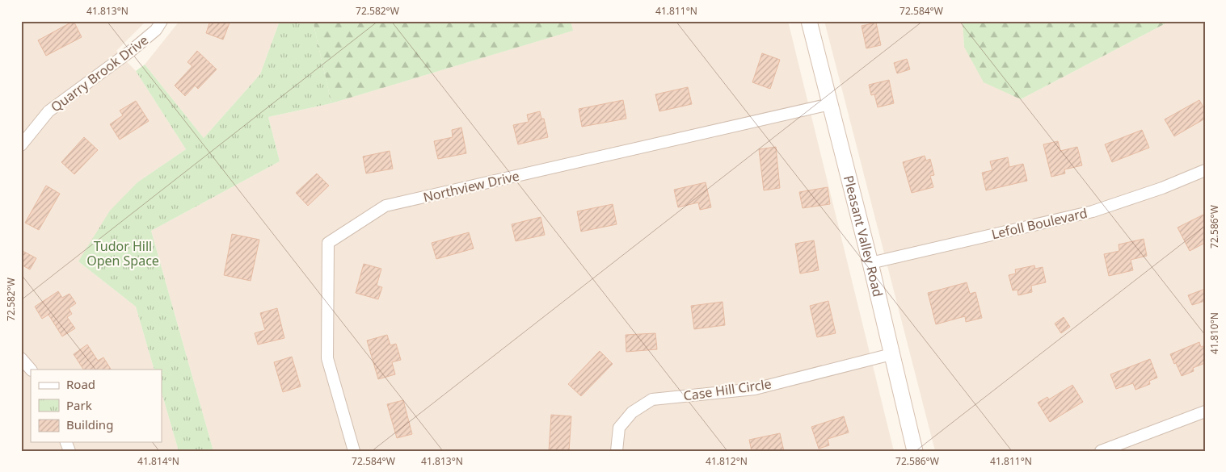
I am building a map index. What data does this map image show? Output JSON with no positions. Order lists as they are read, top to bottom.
{
  "streets": {
    "main road": ["Pleasant Valley Road"],
    "street": [
      "Quarry Brook Drive",
      "Northview Drive",
      "Lefoll Boulevard",
      "Case Hill Circle"
    ]
  },
  "crossings": [
    ["Northview Drive", "Pleasant Valley Road"],
    ["Lefoll Boulevard", "Pleasant Valley Road"],
    ["Pleasant Valley Road", "Case Hill Circle"]
  ],
  "parks": ["Tudor Hill Open Space"],
  "legend": ["Road", "Park", "Building"],
  "coordinates": [
    "41.813°N",
    "72.582°W",
    "41.811°N",
    "72.584°W",
    "72.586°W",
    "41.810°N",
    "41.814°N",
    "41.812°N"
  ]
}
